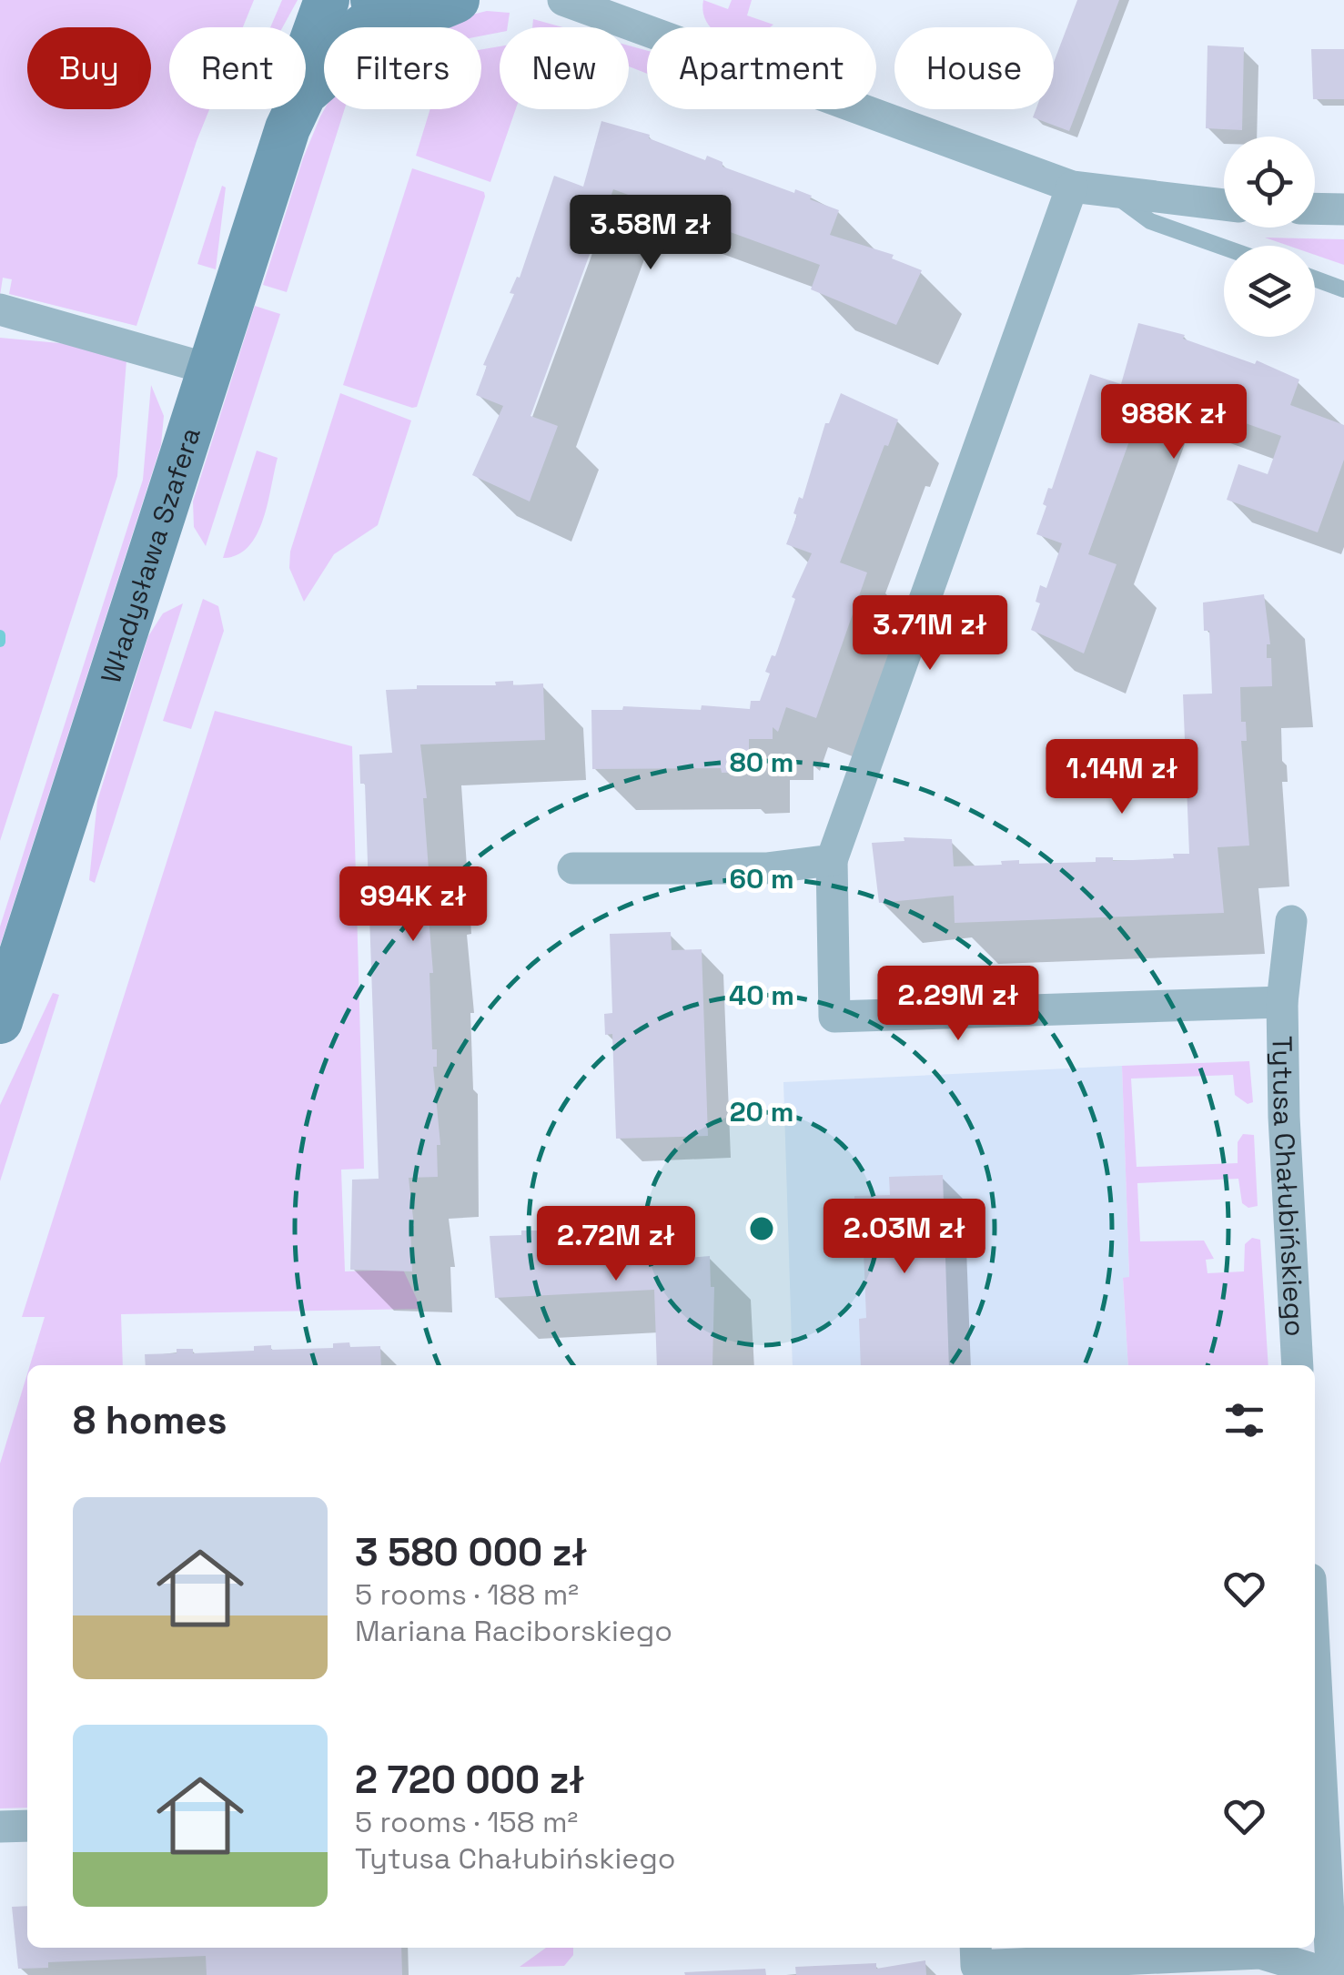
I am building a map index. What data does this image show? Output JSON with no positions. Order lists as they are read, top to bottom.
{
  "streets": {
    "street": ["Władysława Szafera", "Tytusa Chałubińskiego"]
  },
  "page": {
    "chip": [
      "Buy",
      "Rent",
      "Filters",
      "New",
      "Apartment",
      "House"
    ],
    "price": [
      "3.58M zł",
      "988K zł",
      "3.71M zł",
      "1.14M zł",
      "994K zł",
      "2.29M zł",
      "2.03M zł",
      "2.72M zł"
    ],
    "heading": "8 homes",
    "list": [
      {
        "name": "3 580 000 zł",
        "note": "5 rooms · 188 m² · Mariana Raciborskiego"
      },
      {
        "name": "2 720 000 zł",
        "note": "5 rooms · 158 m² · Tytusa Chałubińskiego"
      }
    ]
  },
  "rings": [
    "80 m",
    "60 m",
    "40 m",
    "20 m"
  ]
}
